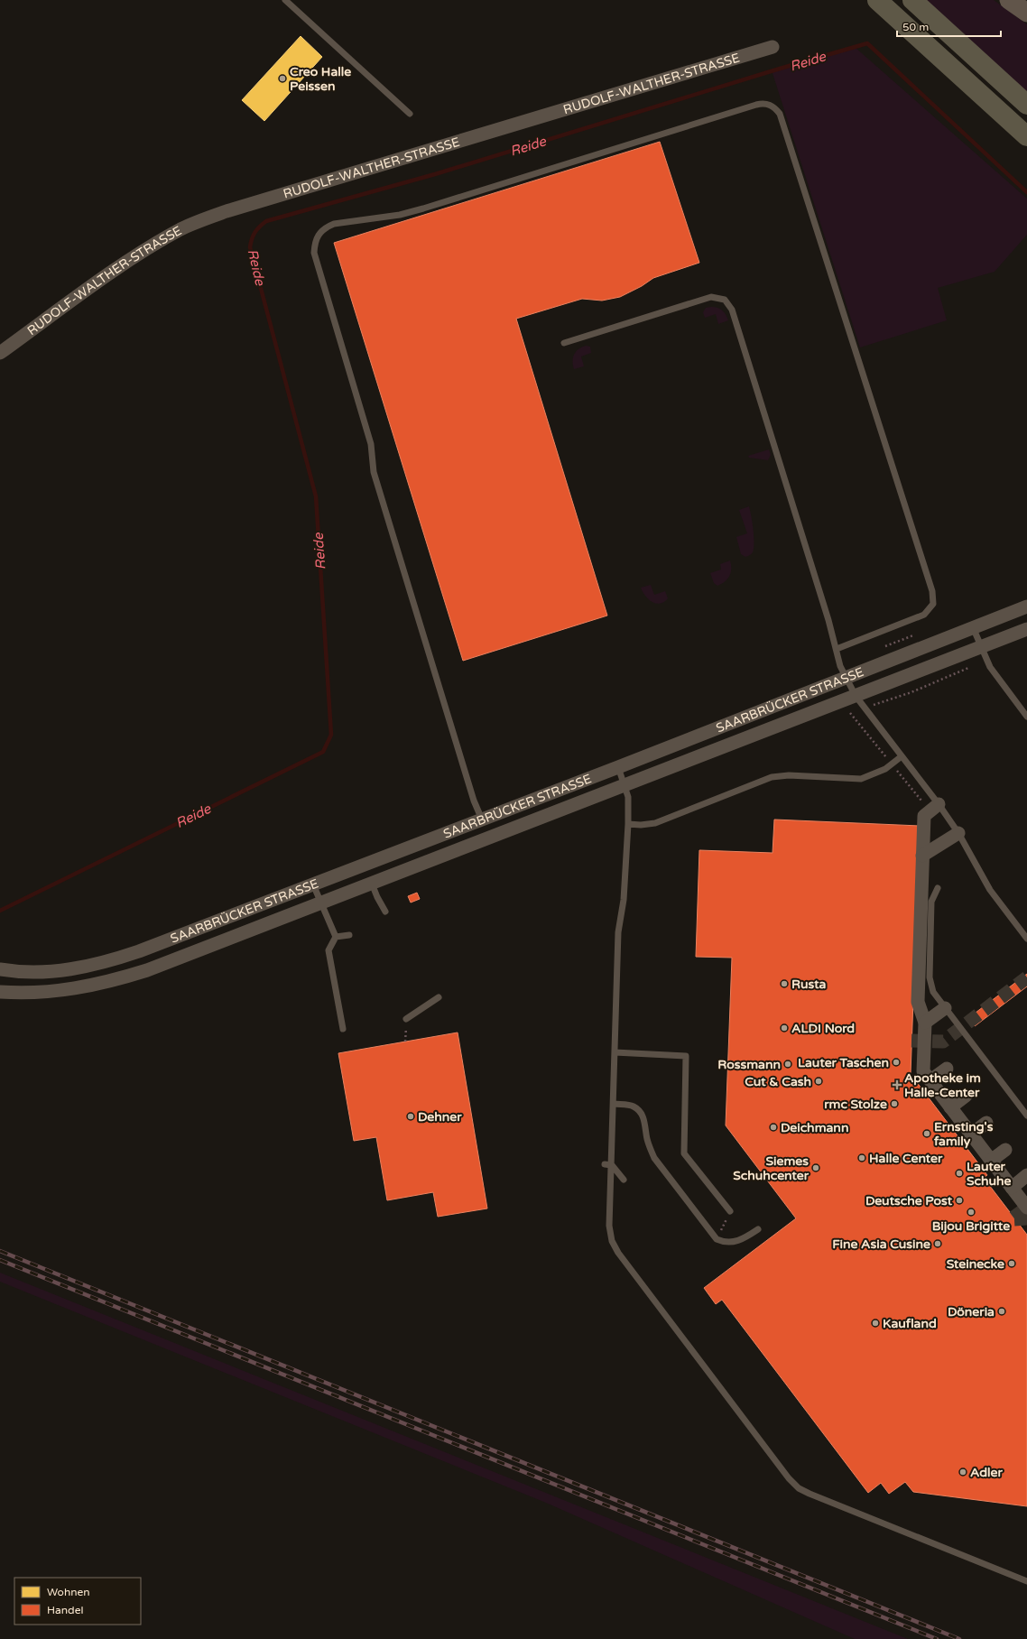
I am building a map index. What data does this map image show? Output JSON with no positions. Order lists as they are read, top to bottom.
{
  "streets": {
    "street": ["RUDOLF-WALTHER-STRASSE", "SAARBRÜCKER STRASSE"]
  },
  "water": ["Reide"],
  "places": {
    "other": [
      "Creo Halle Peissen",
      "Rusta",
      "ALDI Nord",
      "Lauter Taschen",
      "Rossmann",
      "Cut & Cash",
      "rmc Stolze",
      "Dehner",
      "Deichmann",
      "Ernsting's family",
      "Halle Center",
      "Siemes Schuhcenter",
      "Lauter Schuhe",
      "Deutsche Post",
      "Bijou Brigitte",
      "Fine Asia Cusine",
      "Steinecke",
      "Döneria",
      "Kaufland",
      "Adler"
    ],
    "health": ["Apotheke im Halle-Center"]
  },
  "legend": ["Wohnen", "Handel"],
  "scale_bar": "50 m"
}
